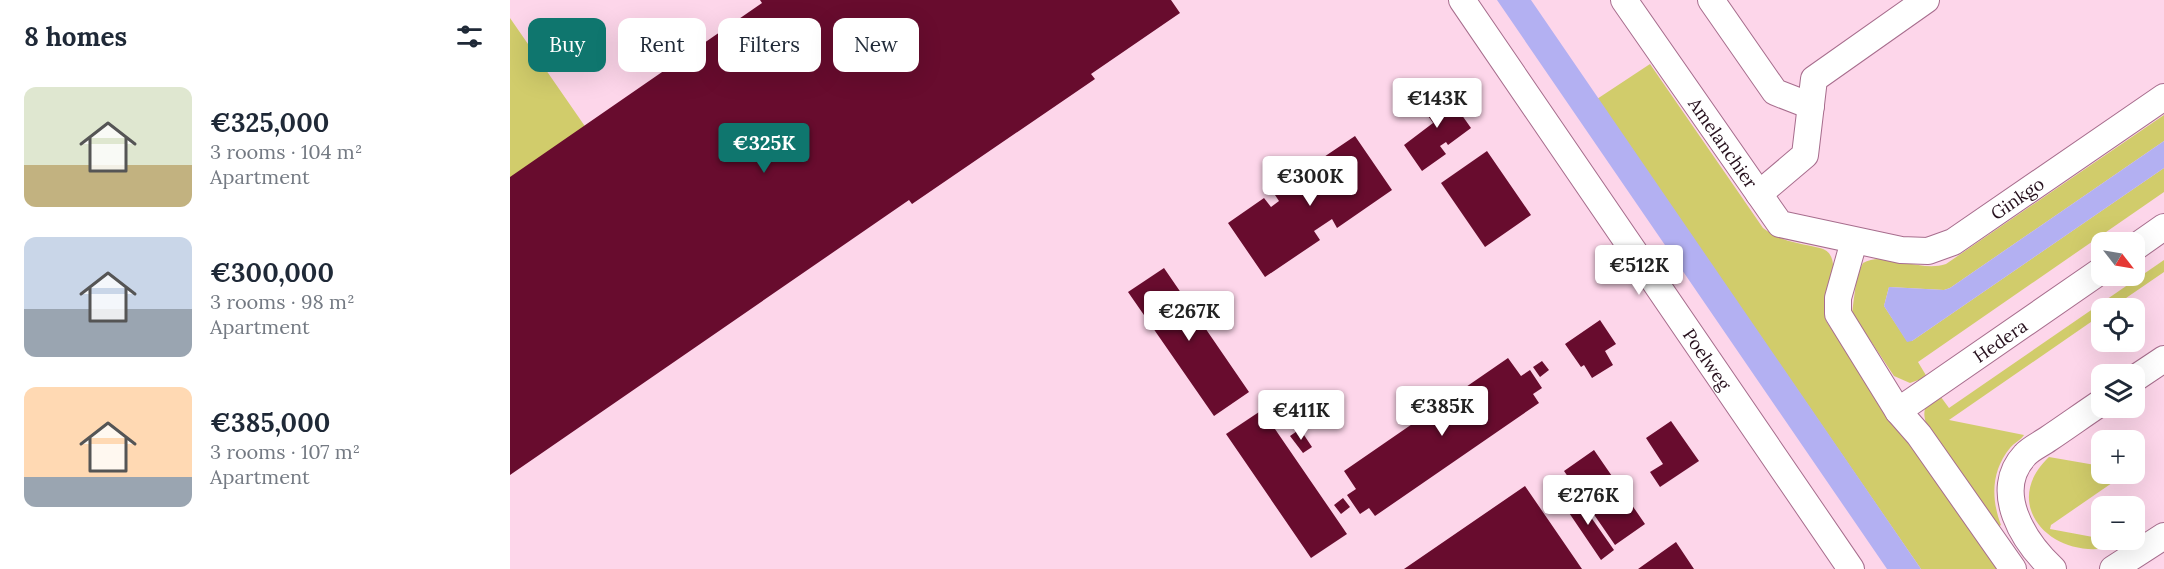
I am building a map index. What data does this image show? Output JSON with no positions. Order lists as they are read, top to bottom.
{
  "streets": {
    "street": [
      "Amelanchier",
      "Ginkgo",
      "Hedera",
      "Poelweg"
    ]
  },
  "crossings": [
    ["Amelanchier", "Ginkgo"]
  ],
  "north": "bottom right",
  "page": {
    "heading": "8 homes",
    "chip": [
      "Buy",
      "Rent",
      "Filters",
      "New"
    ],
    "list": [
      {
        "name": "€325,000",
        "note": "3 rooms · 104 m² · Apartment"
      },
      {
        "name": "€300,000",
        "note": "3 rooms · 98 m² · Apartment"
      },
      {
        "name": "€385,000",
        "note": "3 rooms · 107 m² · Apartment"
      }
    ],
    "price": [
      "€143K",
      "€325K",
      "€300K",
      "€512K",
      "€267K",
      "€385K",
      "€411K",
      "€276K"
    ],
    "map_buttons": ["+", "−"]
  }
}
